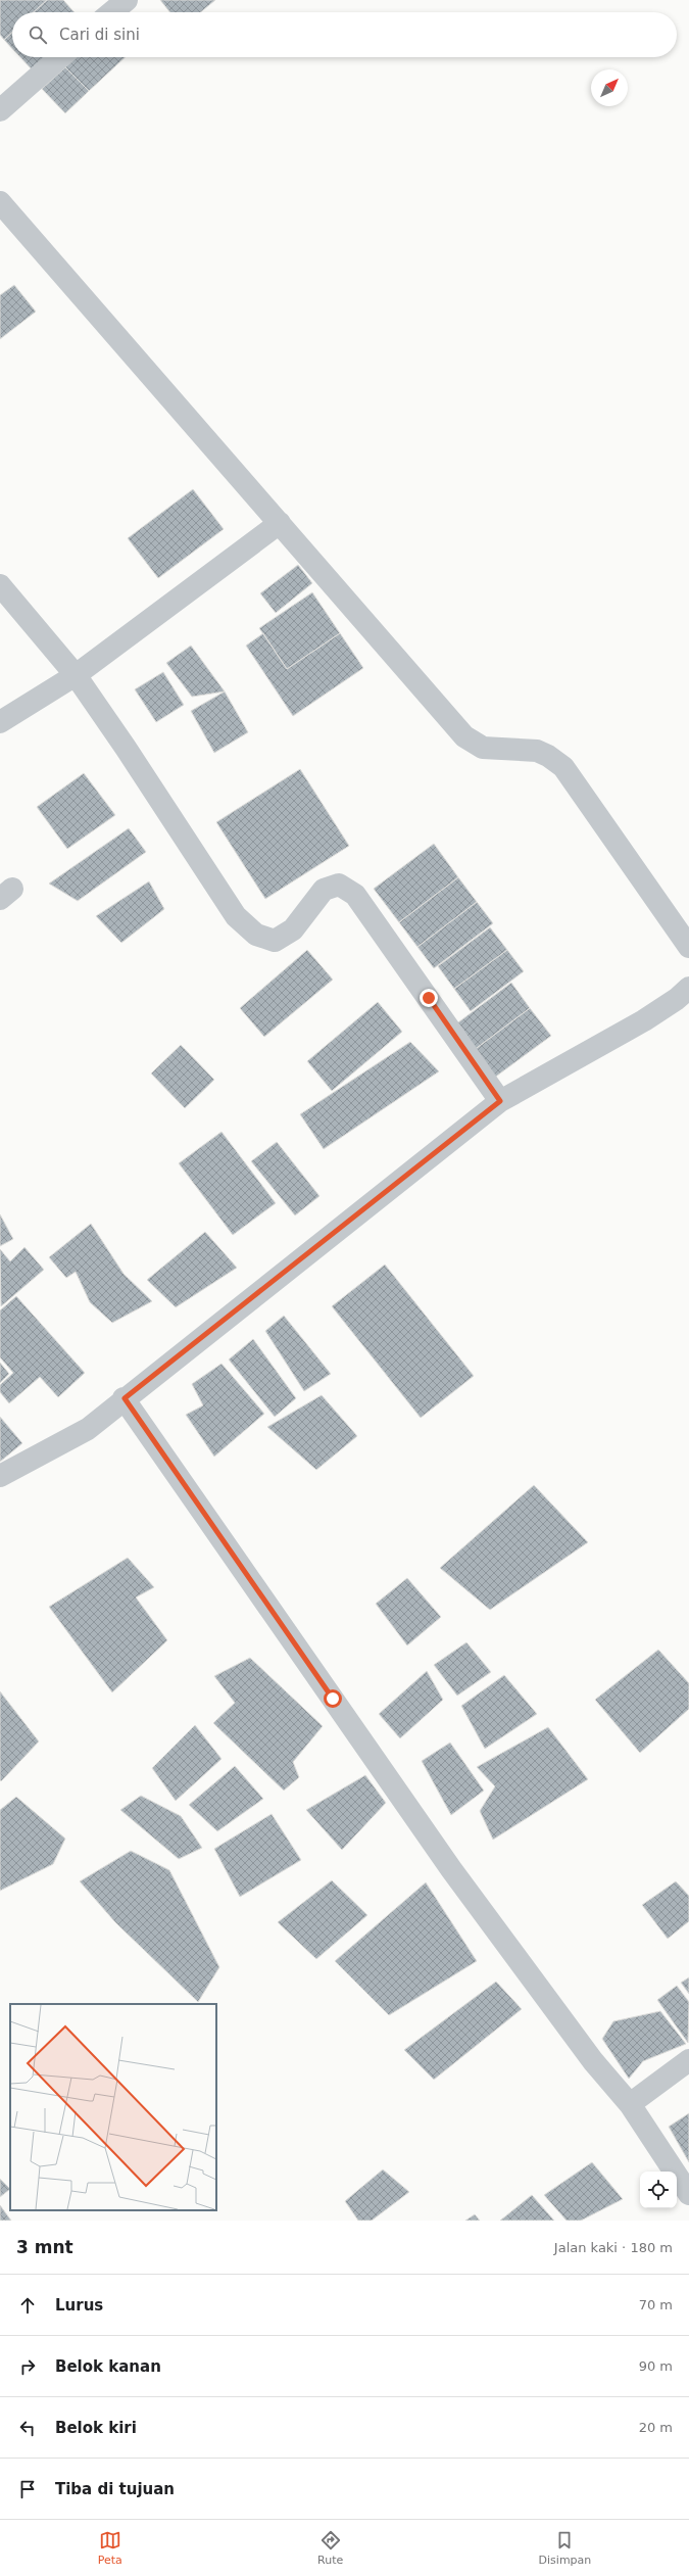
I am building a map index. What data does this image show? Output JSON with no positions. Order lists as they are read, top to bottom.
{
  "north": "top right",
  "page": {
    "search": "Cari di sini",
    "heading": ["3 mnt", "Jalan kaki · 180 m"],
    "list": [
      ["Lurus", "70 m"],
      ["Belok kanan", "90 m"],
      ["Belok kiri", "20 m"],
      "Tiba di tujuan"
    ],
    "nav": ["Peta", "Rute", "Disimpan"]
  }
}
